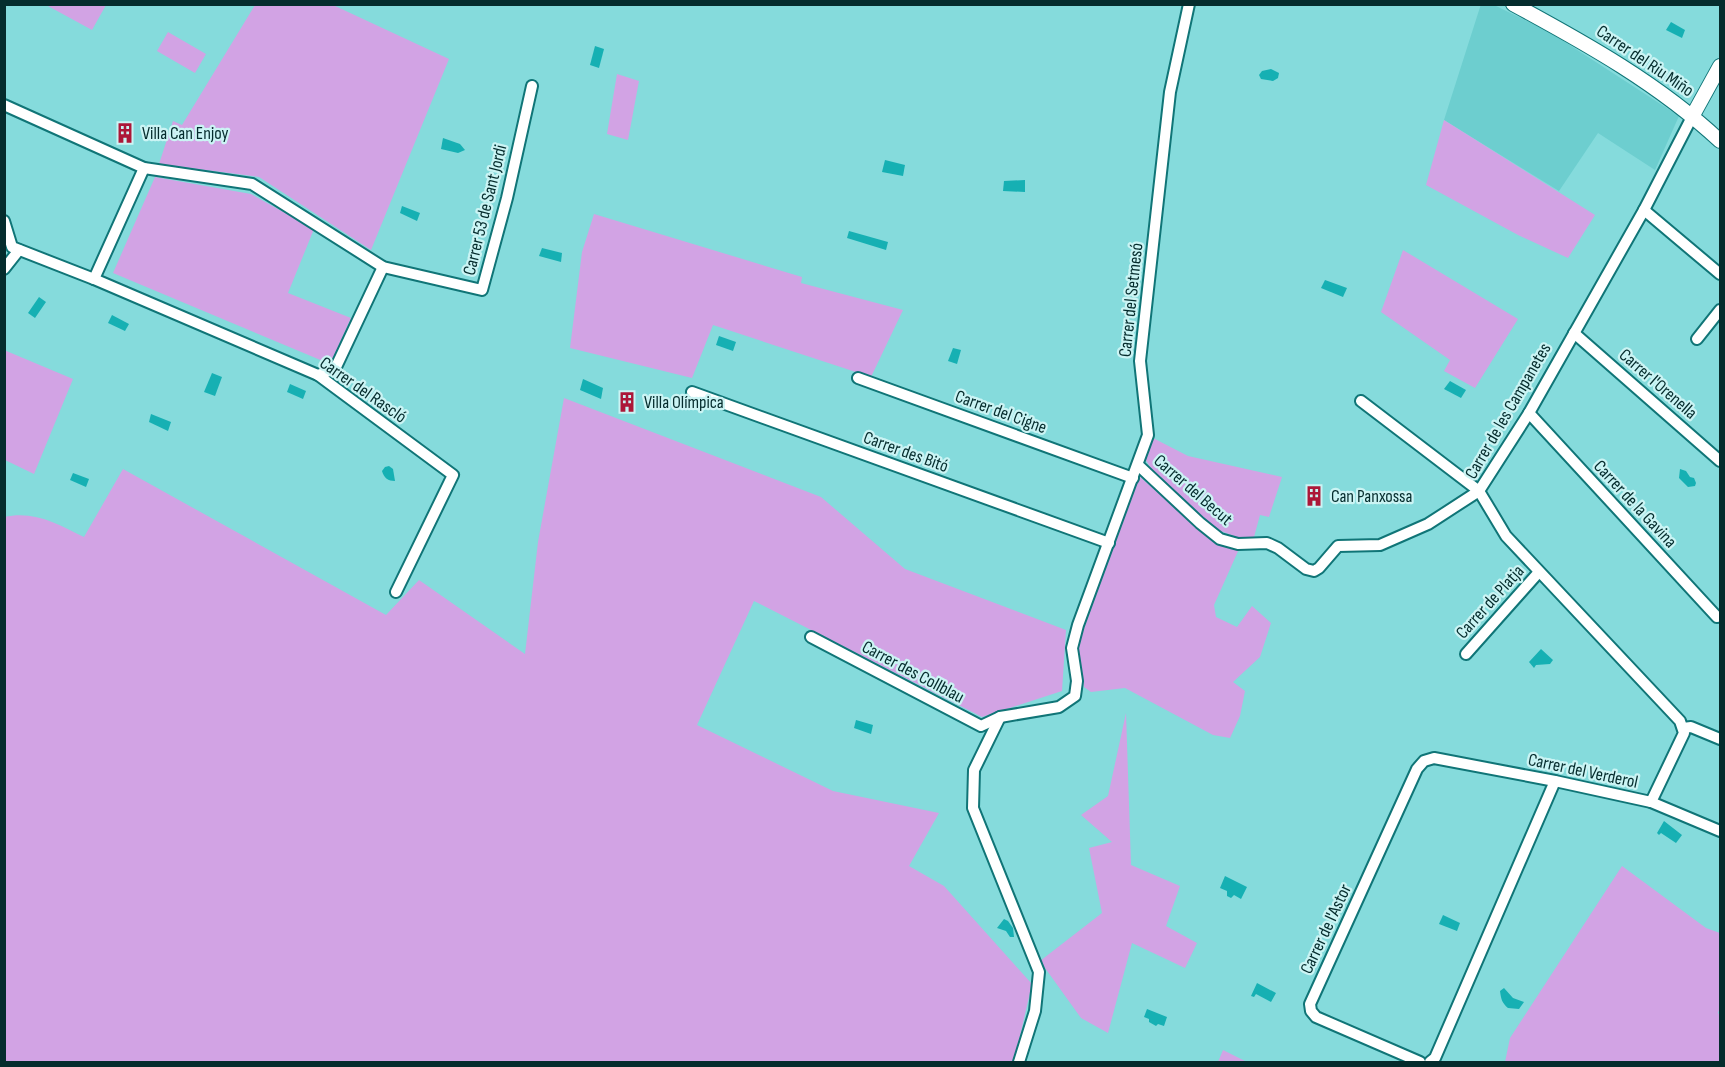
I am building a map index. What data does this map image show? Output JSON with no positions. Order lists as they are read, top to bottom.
{
  "streets": {
    "street": [
      "Carrer del Riu Miño",
      "Carrer 53 de Sant Jordi",
      "Carrer del Setmesó",
      "Carrer l'Orenella",
      "Carrer del Rascló",
      "Carrer de les Campanetes",
      "Carrer del Cigne",
      "Carrer des Bitó",
      "Carrer del Becut",
      "Carrer de la Gavina",
      "Carrer de Platja",
      "Carrer des Collblau",
      "Carrer del Verderol",
      "Carrer de l'Astor"
    ]
  },
  "crossings": [
    ["Carrer del Riu Miño", "Carrer de les Campanetes"],
    ["Carrer del Setmesó", "Carrer del Cigne"],
    ["Carrer del Setmesó", "Carrer des Bitó"],
    ["Carrer del Setmesó", "Carrer del Becut"],
    ["Carrer del Setmesó", "Carrer des Collblau"],
    ["Carrer l'Orenella", "Carrer de les Campanetes"],
    ["Carrer de les Campanetes", "Carrer del Becut"],
    ["Carrer de les Campanetes", "Carrer de la Gavina"],
    ["Carrer de les Campanetes", "Carrer de Platja"],
    ["Carrer del Verderol", "Carrer de l'Astor"]
  ],
  "places": {
    "building": ["Villa Can Enjoy", "Villa Olímpica", "Can Panxossa"]
  }
}
